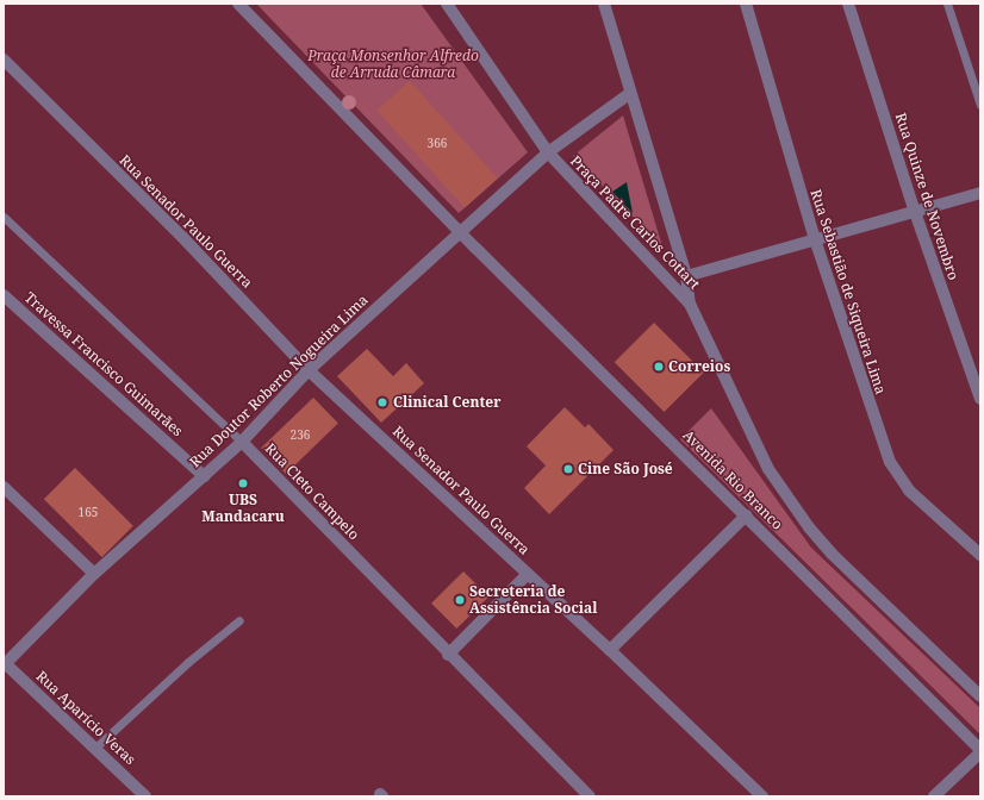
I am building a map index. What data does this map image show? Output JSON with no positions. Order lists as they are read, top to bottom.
{
  "streets": {
    "street": [
      "Rua Quinze de Novembro",
      "Rua Senador Paulo Guerra",
      "Praça Padre Carlos Cottart",
      "Rua Sebastião de Siqueira Lima",
      "Travessa Francisco Guimarães",
      "Rua Doutor Roberto Nogueira Lima",
      "Avenida Rio Branco",
      "Rua Cleto Campelo",
      "Rua Aparício Veras"
    ]
  },
  "crossings": [
    ["Rua Senador Paulo Guerra", "Rua Doutor Roberto Nogueira Lima"],
    ["Praça Padre Carlos Cottart", "Rua Doutor Roberto Nogueira Lima"],
    ["Praça Padre Carlos Cottart", "Avenida Rio Branco"],
    ["Travessa Francisco Guimarães", "Rua Doutor Roberto Nogueira Lima"],
    ["Rua Doutor Roberto Nogueira Lima", "Avenida Rio Branco"],
    ["Rua Doutor Roberto Nogueira Lima", "Rua Cleto Campelo"],
    ["Rua Doutor Roberto Nogueira Lima", "Rua Aparício Veras"]
  ],
  "parks": ["Praça Monsenhor Alfredo de Arruda Câmara"],
  "places": [
    "Correios",
    "Clinical Center",
    "Cine São José",
    "UBS Mandacaru",
    "Secreteria de Assistência Social"
  ],
  "house_numbers": ["366", "236", "165"]
}
